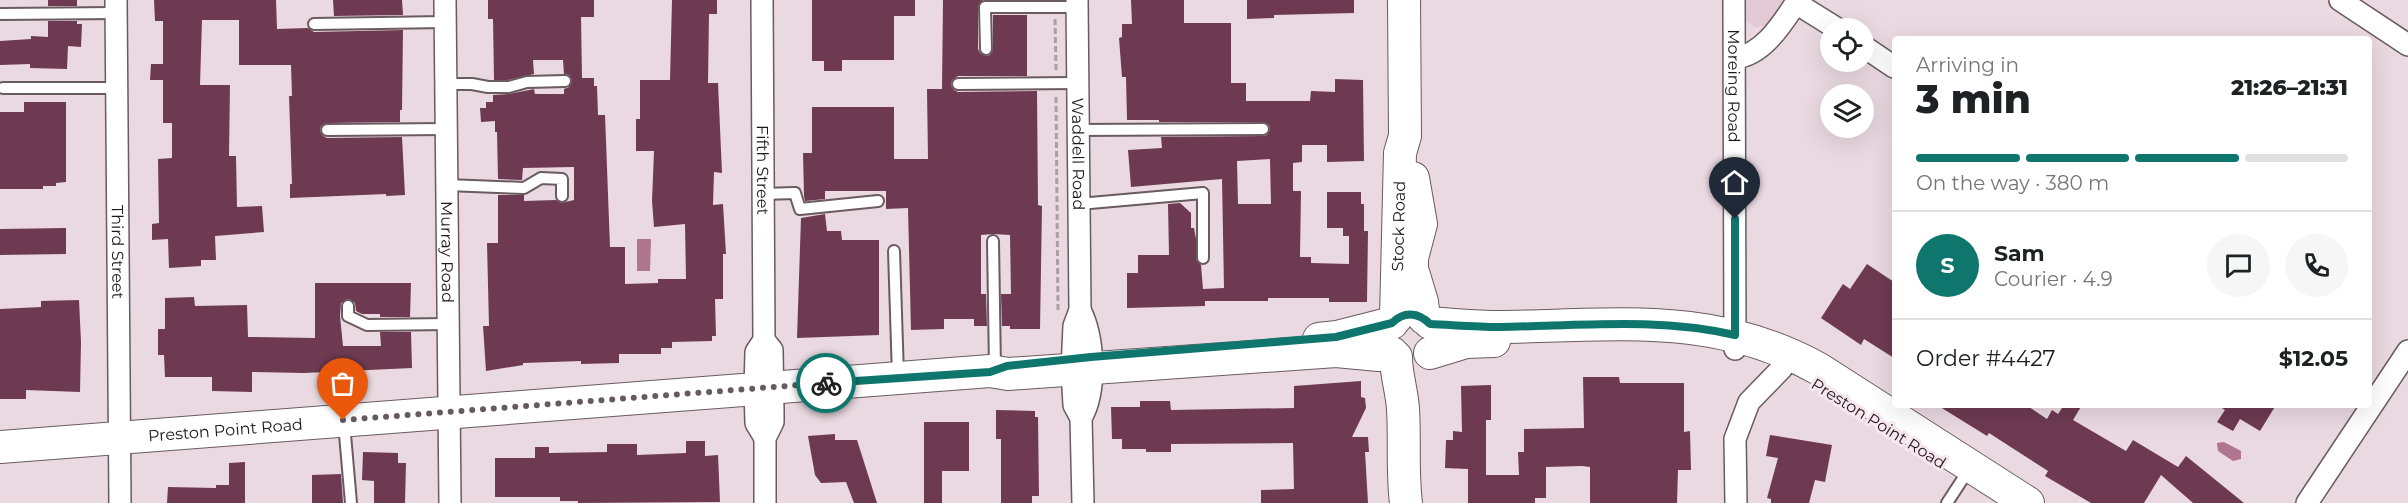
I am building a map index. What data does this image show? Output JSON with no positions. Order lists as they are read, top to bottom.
{
  "streets": {
    "main road": ["Stock Road", "Preston Point Road"],
    "street": [
      "Moreing Road",
      "Waddell Road",
      "Fifth Street",
      "Third Street",
      "Murray Road"
    ]
  },
  "crossings": [
    ["Moreing Road", "Preston Point Road"],
    ["Waddell Road", "Preston Point Road"],
    ["Fifth Street", "Preston Point Road"],
    ["Stock Road", "Preston Point Road"],
    ["Third Street", "Preston Point Road"],
    ["Murray Road", "Preston Point Road"]
  ],
  "page": {
    "heading": ["3 min", "Arriving in", "21:26–21:31"],
    "panel": [
      "Sam",
      "Courier · 4.9",
      "Order #4427",
      "$12.05"
    ],
    "bar": "On the way · 380 m",
    "round": "S"
  }
}
